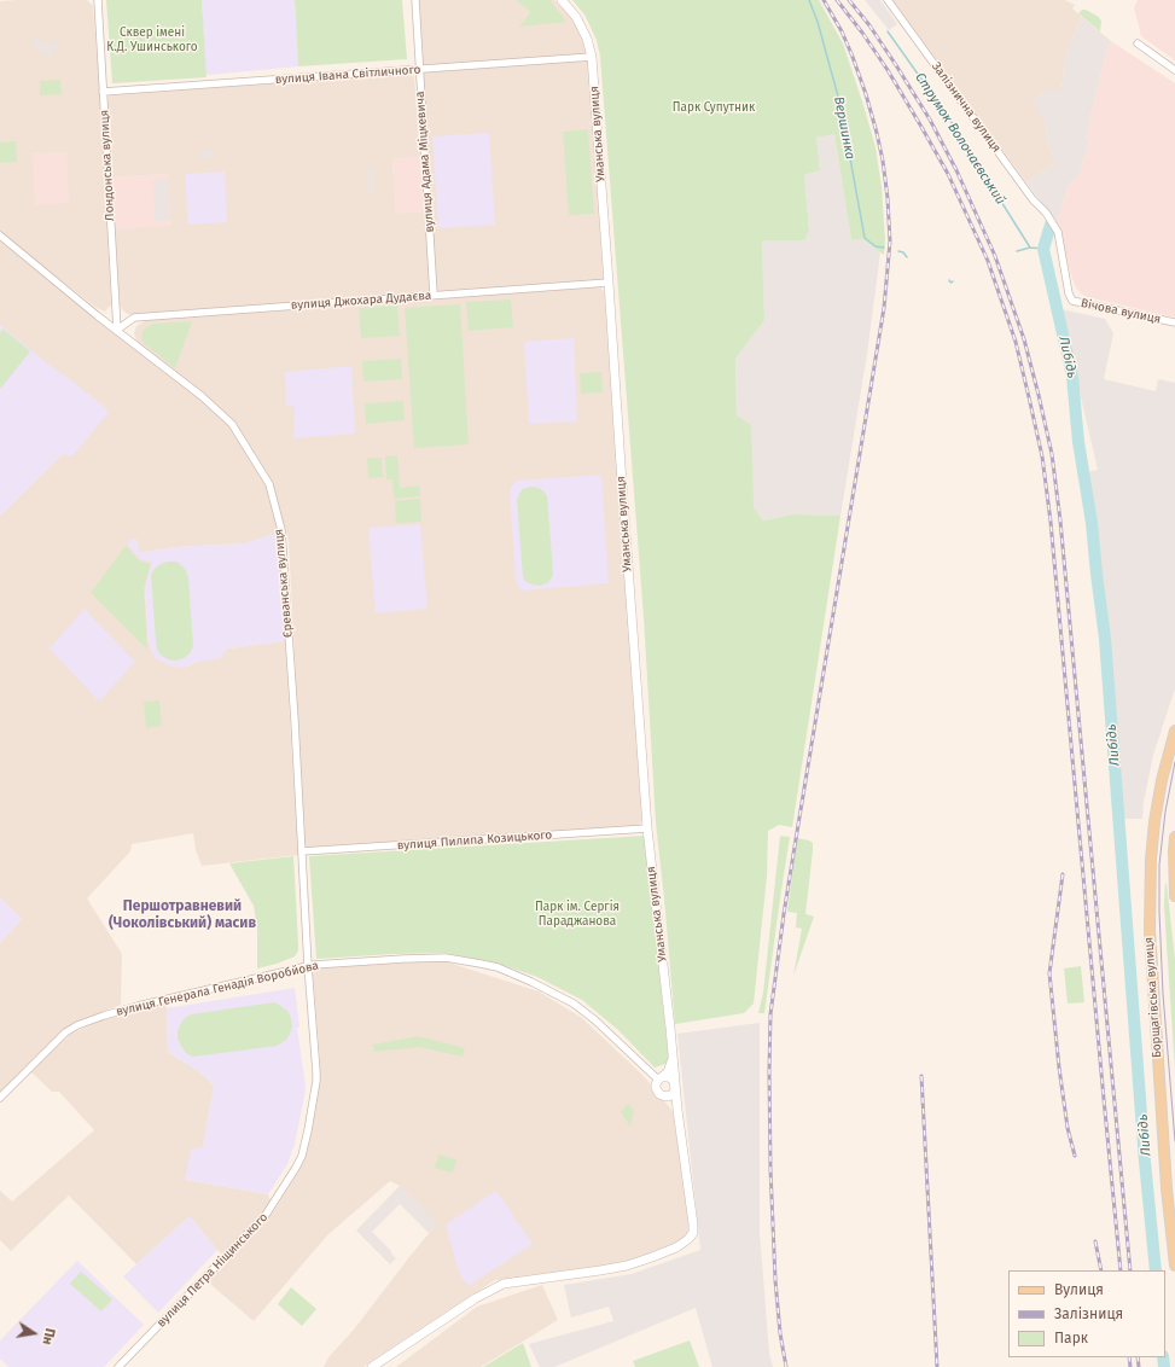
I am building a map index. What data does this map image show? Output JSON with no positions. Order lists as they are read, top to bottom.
{
  "streets": {
    "main road": ["Борщагівська вулиця"],
    "street": [
      "вулиця Івана Світличного",
      "Залізнична вулиця",
      "Уманська вулиця",
      "вулиця Адама Міцкевича",
      "Лондонська вулиця",
      "вулиця Джохара Дудаєва",
      "Вічова вулиця",
      "Єреванська вулиця",
      "вулиця Пилипа Козицького",
      "вулиця Генерала Генадія Воробйова",
      "вулиця Петра Ніщинського"
    ]
  },
  "crossings": [
    ["вулиця Івана Світличного", "Уманська вулиця"],
    ["вулиця Івана Світличного", "вулиця Адама Міцкевича"],
    ["вулиця Івана Світличного", "Лондонська вулиця"],
    ["Залізнична вулиця", "Вічова вулиця"],
    ["Уманська вулиця", "вулиця Джохара Дудаєва"],
    ["Уманська вулиця", "вулиця Пилипа Козицького"],
    ["Уманська вулиця", "вулиця Генерала Генадія Воробйова"],
    ["вулиця Адама Міцкевича", "вулиця Джохара Дудаєва"],
    ["Лондонська вулиця", "вулиця Джохара Дудаєва"],
    ["Лондонська вулиця", "Єреванська вулиця"],
    ["вулиця Джохара Дудаєва", "Єреванська вулиця"],
    ["Єреванська вулиця", "вулиця Пилипа Козицького"],
    ["Єреванська вулиця", "вулиця Генерала Генадія Воробйова"],
    ["Єреванська вулиця", "вулиця Петра Ніщинського"],
    ["вулиця Генерала Генадія Воробйова", "вулиця Петра Ніщинського"]
  ],
  "districts": ["Першотравневий (Чоколівський) масив"],
  "water": ["Вершинка", "Струмок Волочаєвський", "Либідь"],
  "parks": ["Сквер імені К.Д. Ушинського", "Парк Супутник", "Парк ім. Сергія Параджанова"],
  "legend": ["Вулиця", "Залізниця", "Парк"],
  "north": "right"
}
